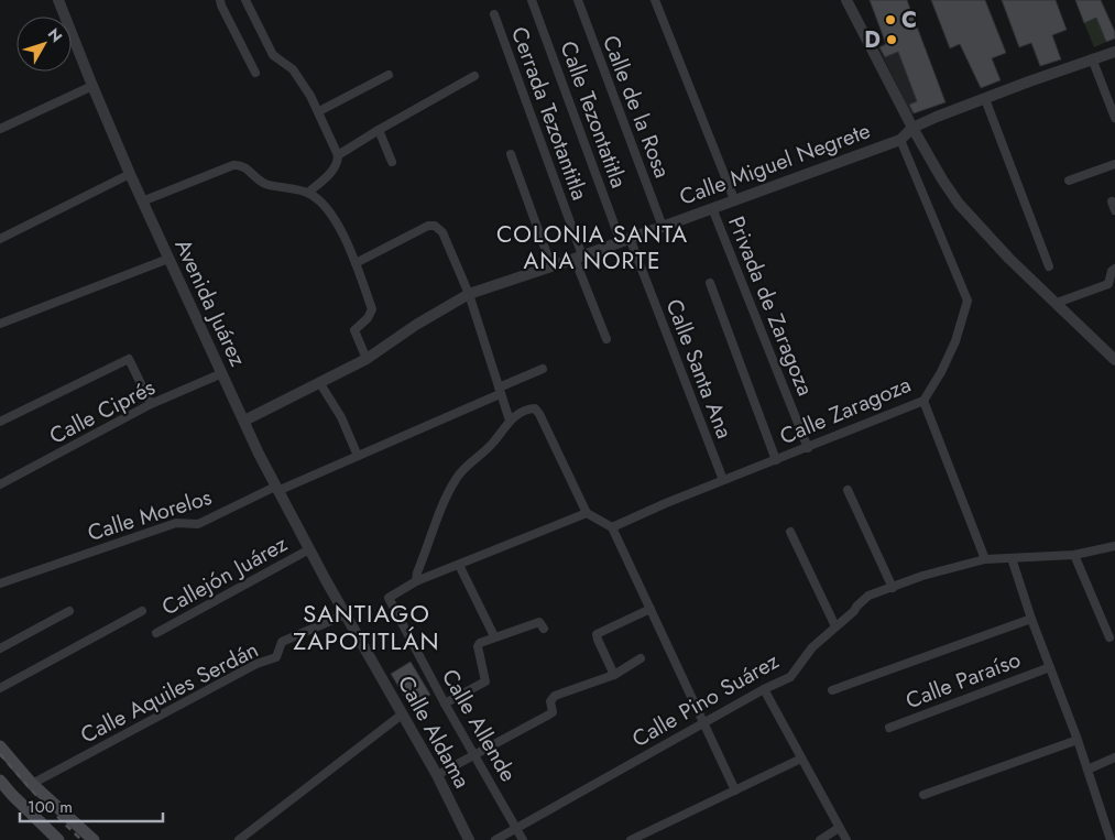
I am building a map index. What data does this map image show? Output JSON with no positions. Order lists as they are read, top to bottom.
{
  "streets": {
    "street": [
      "Calle de la Rosa",
      "Cerrada Tezotantitla",
      "Calle Tezontatitla",
      "Calle Miguel Negrete",
      "Avenida Juárez",
      "Privada de Zaragoza",
      "Calle Santa Ana",
      "Calle Zaragoza",
      "Calle Ciprés",
      "Calle Morelos",
      "Callejón Juárez",
      "Calle Paraíso",
      "Calle Aquiles Serdán",
      "Calle Pino Suárez",
      "Calle Allende",
      "Calle Aldama"
    ]
  },
  "crossings": [
    ["Calle de la Rosa", "Calle Miguel Negrete"],
    ["Cerrada Tezotantitla", "Calle Miguel Negrete"],
    ["Calle Tezontatitla", "Calle Miguel Negrete"],
    ["Calle Tezontatitla", "Calle Santa Ana"],
    ["Calle Miguel Negrete", "Avenida Juárez"],
    ["Calle Miguel Negrete", "Privada de Zaragoza"],
    ["Calle Miguel Negrete", "Calle Santa Ana"],
    ["Calle Miguel Negrete", "Calle Zaragoza"],
    ["Avenida Juárez", "Calle Ciprés"],
    ["Avenida Juárez", "Calle Morelos"],
    ["Avenida Juárez", "Callejón Juárez"],
    ["Avenida Juárez", "Calle Aquiles Serdán"],
    ["Avenida Juárez", "Calle Aldama"],
    ["Privada de Zaragoza", "Calle Zaragoza"],
    ["Calle Santa Ana", "Calle Zaragoza"],
    ["Calle Aquiles Serdán", "Calle Aldama"],
    ["Calle Pino Suárez", "Calle Allende"]
  ],
  "districts": ["COLONIA SANTA ANA NORTE", "SANTIAGO ZAPOTITLÁN"],
  "places": ["C", "D"],
  "scale_bar": "100 m",
  "north": "top right"
}
